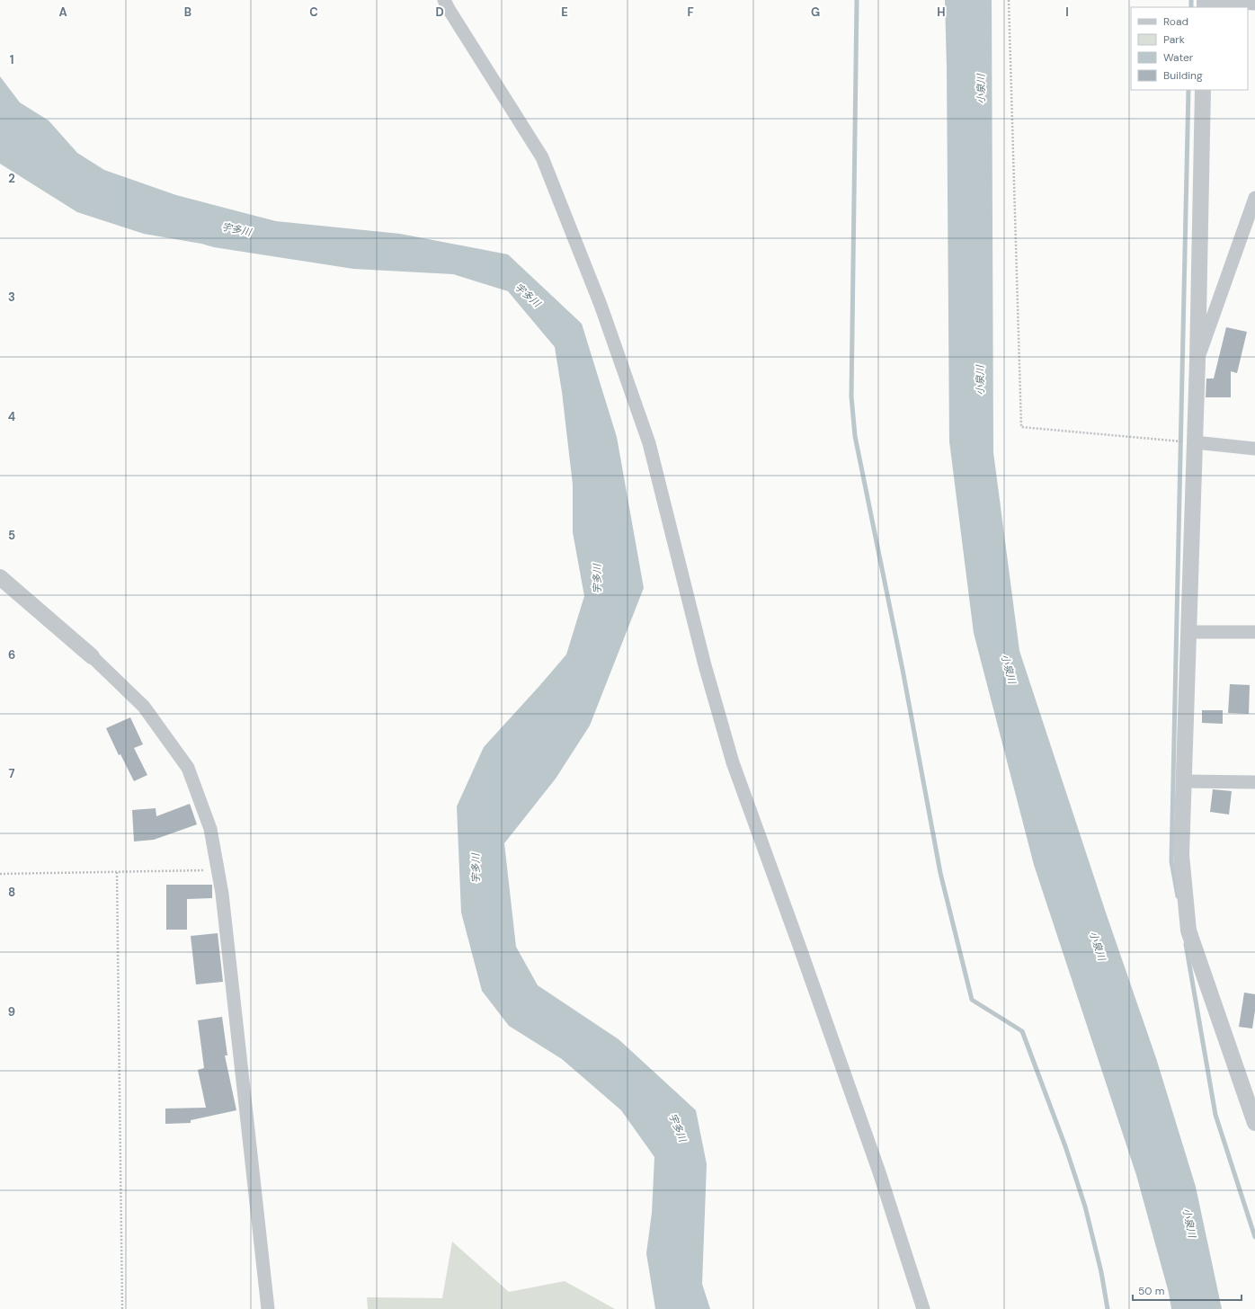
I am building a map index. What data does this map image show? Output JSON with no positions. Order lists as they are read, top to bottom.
{
  "water": ["小泉川", "宇多川"],
  "legend": [
    "Road",
    "Park",
    "Water",
    "Building"
  ],
  "scale_bar": "50 m",
  "grid": {
    "columns": [
      "A",
      "B",
      "C",
      "D",
      "E",
      "F",
      "G",
      "H",
      "I"
    ],
    "rows": [
      "1",
      "2",
      "3",
      "4",
      "5",
      "6",
      "7",
      "8",
      "9"
    ]
  }
}
